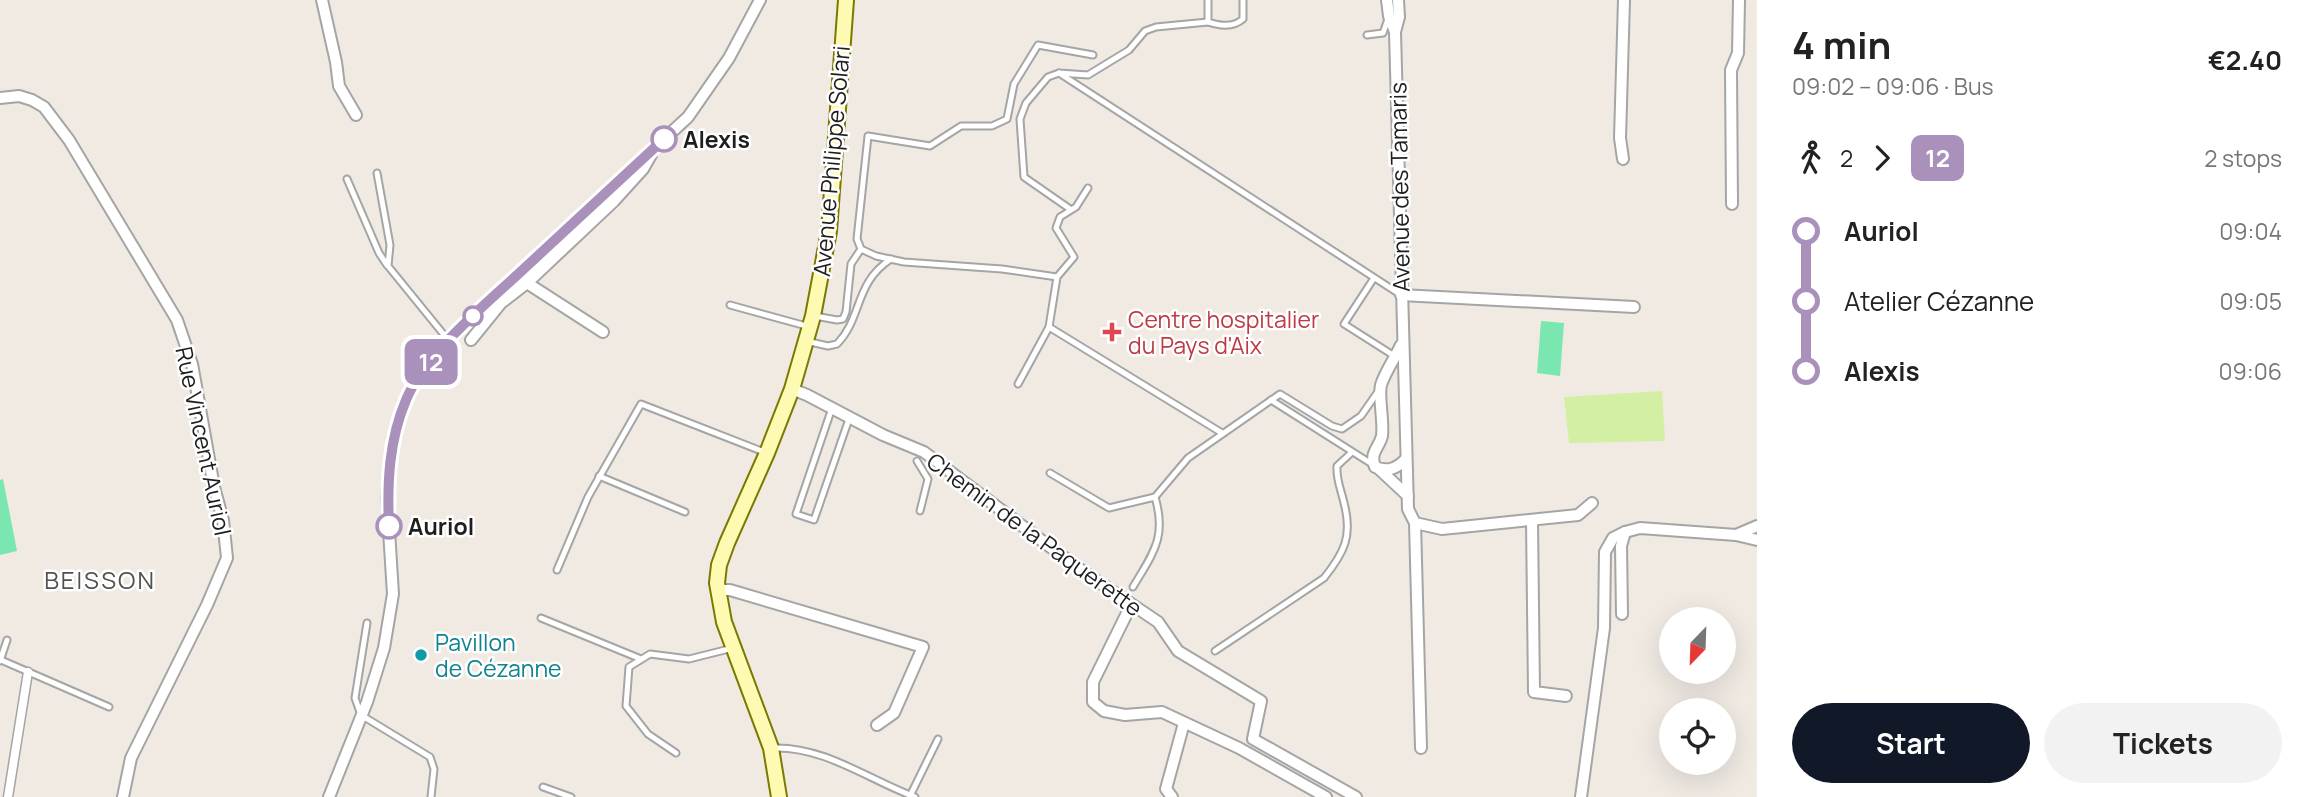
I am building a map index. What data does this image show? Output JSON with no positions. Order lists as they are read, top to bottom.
{
  "streets": {
    "main road": ["Avenue Philippe Solari"],
    "street": ["Avenue des Tamaris", "Rue Vincent Auriol", "Chemin de la Paquerette"]
  },
  "crossings": [
    ["Avenue Philippe Solari", "Chemin de la Paquerette"]
  ],
  "districts": ["BEISSON"],
  "places": {
    "other": ["Alexis", "Auriol", "Pavillon de Cézanne"],
    "health": ["Centre hospitalier du Pays d'Aix"]
  },
  "lines": ["bus line 12"],
  "north": "bottom left",
  "page": {
    "on_map": "12",
    "heading": ["4 min", "09:02 – 09:06 · Bus", "€2.40"],
    "legs": ["2", "12", "2 stops"],
    "list": [
      {
        "name": "Auriol",
        "value": "09:04"
      },
      {
        "name": "Atelier Cézanne",
        "value": "09:05"
      },
      {
        "name": "Alexis",
        "value": "09:06"
      }
    ],
    "buttons": ["Start", "Tickets"]
  }
}
